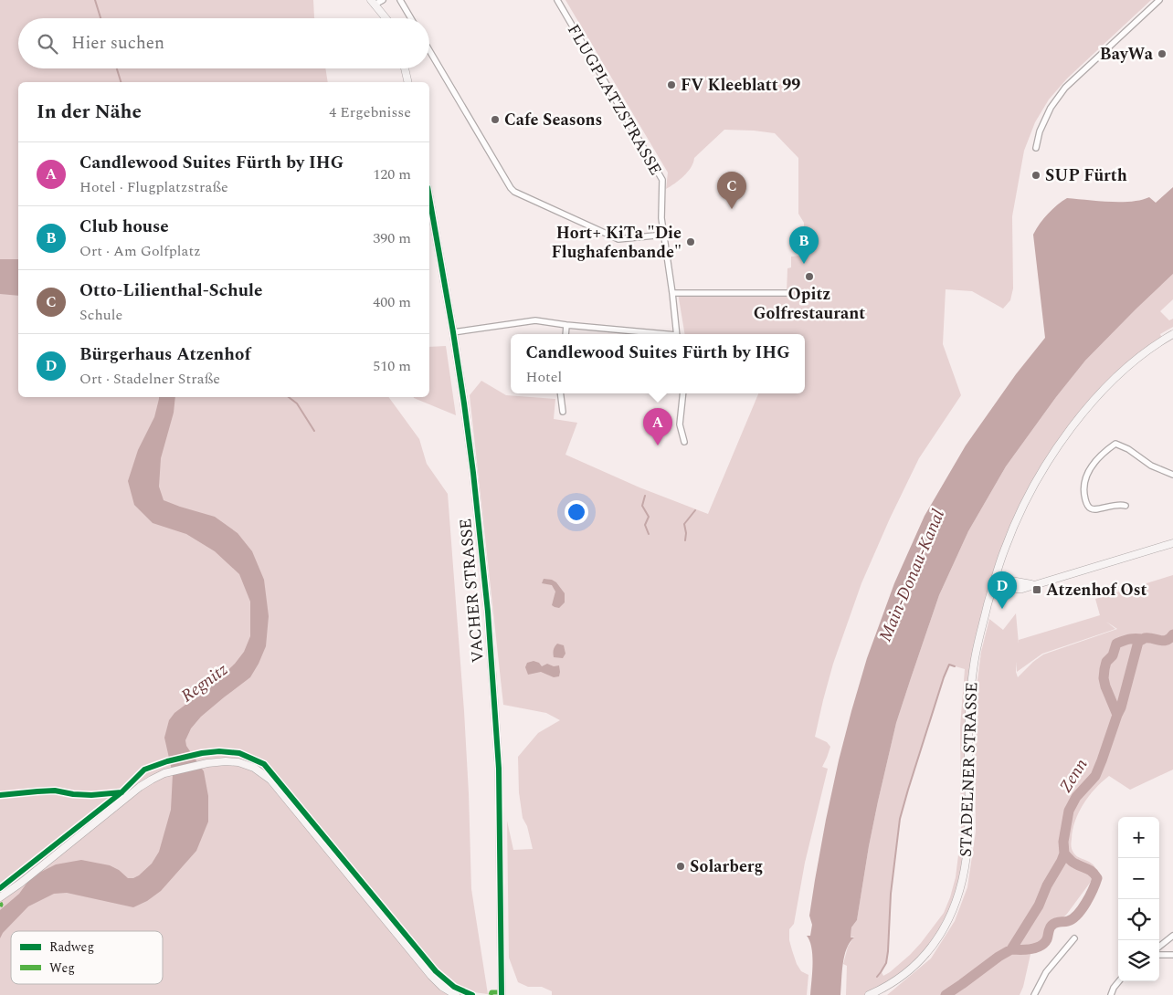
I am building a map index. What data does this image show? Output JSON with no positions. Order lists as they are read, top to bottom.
{
  "streets": {
    "main road": ["VACHER STRASSE", "STADELNER STRASSE"],
    "street": ["FLUGPLATZSTRASSE"]
  },
  "water": ["Main-Donau-Kanal", "Regnitz", "Zenn"],
  "places": {
    "other": [
      "BayWa",
      "FV Kleeblatt 99",
      "Cafe Seasons",
      "SUP Fürth",
      "Hort+ KiTa \"Die Flughafenbande\"",
      "Opitz Golfrestaurant",
      "Solarberg"
    ],
    "transit": ["Atzenhof Ost"]
  },
  "legend": ["Radweg", "Weg"],
  "page": {
    "search": "Hier suchen",
    "heading": ["In der Nähe", "4 Ergebnisse"],
    "list": [
      {
        "mark": "A",
        "name": "Candlewood Suites Fürth by IHG",
        "note": "Hotel · Flugplatzstraße",
        "value": "120 m"
      },
      {
        "mark": "B",
        "name": "Club house",
        "note": "Ort · Am Golfplatz",
        "value": "390 m"
      },
      {
        "mark": "C",
        "name": "Otto-Lilienthal-Schule",
        "note": "Schule",
        "value": "400 m"
      },
      {
        "mark": "D",
        "name": "Bürgerhaus Atzenhof",
        "note": "Ort · Stadelner Straße",
        "value": "510 m"
      }
    ],
    "pins": [
      "C",
      "B",
      "A",
      "D"
    ],
    "popup": ["Candlewood Suites Fürth by IHG", "Hotel"],
    "map_buttons": ["+", "−"]
  }
}
